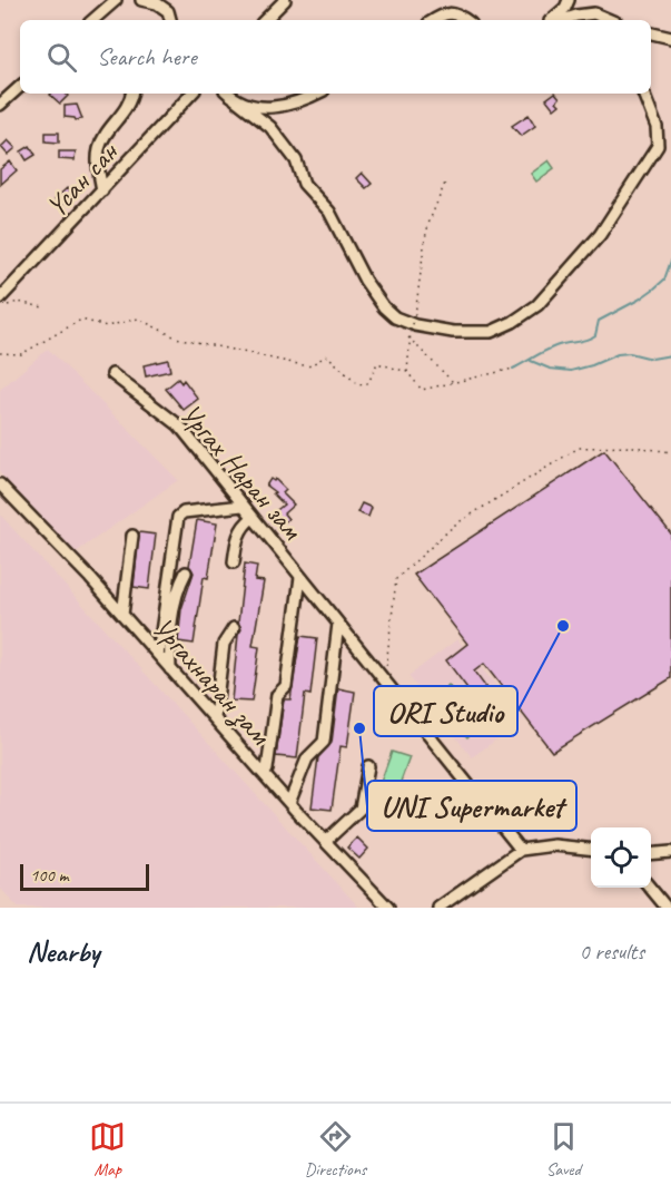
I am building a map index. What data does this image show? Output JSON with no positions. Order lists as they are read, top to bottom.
{
  "streets": {
    "street": ["Үсан сан", "Ургах Наран зам", "Ургахнаран зам"]
  },
  "crossings": [
    ["Ургах Наран зам", "Ургахнаран зам"]
  ],
  "places": ["ORI Studio", "UNI Supermarket"],
  "scale_bar": "100 m",
  "page": {
    "search": "Search here",
    "scale": "100 m",
    "heading": ["Nearby", "0 results"],
    "nav": ["Map", "Directions", "Saved"]
  }
}
